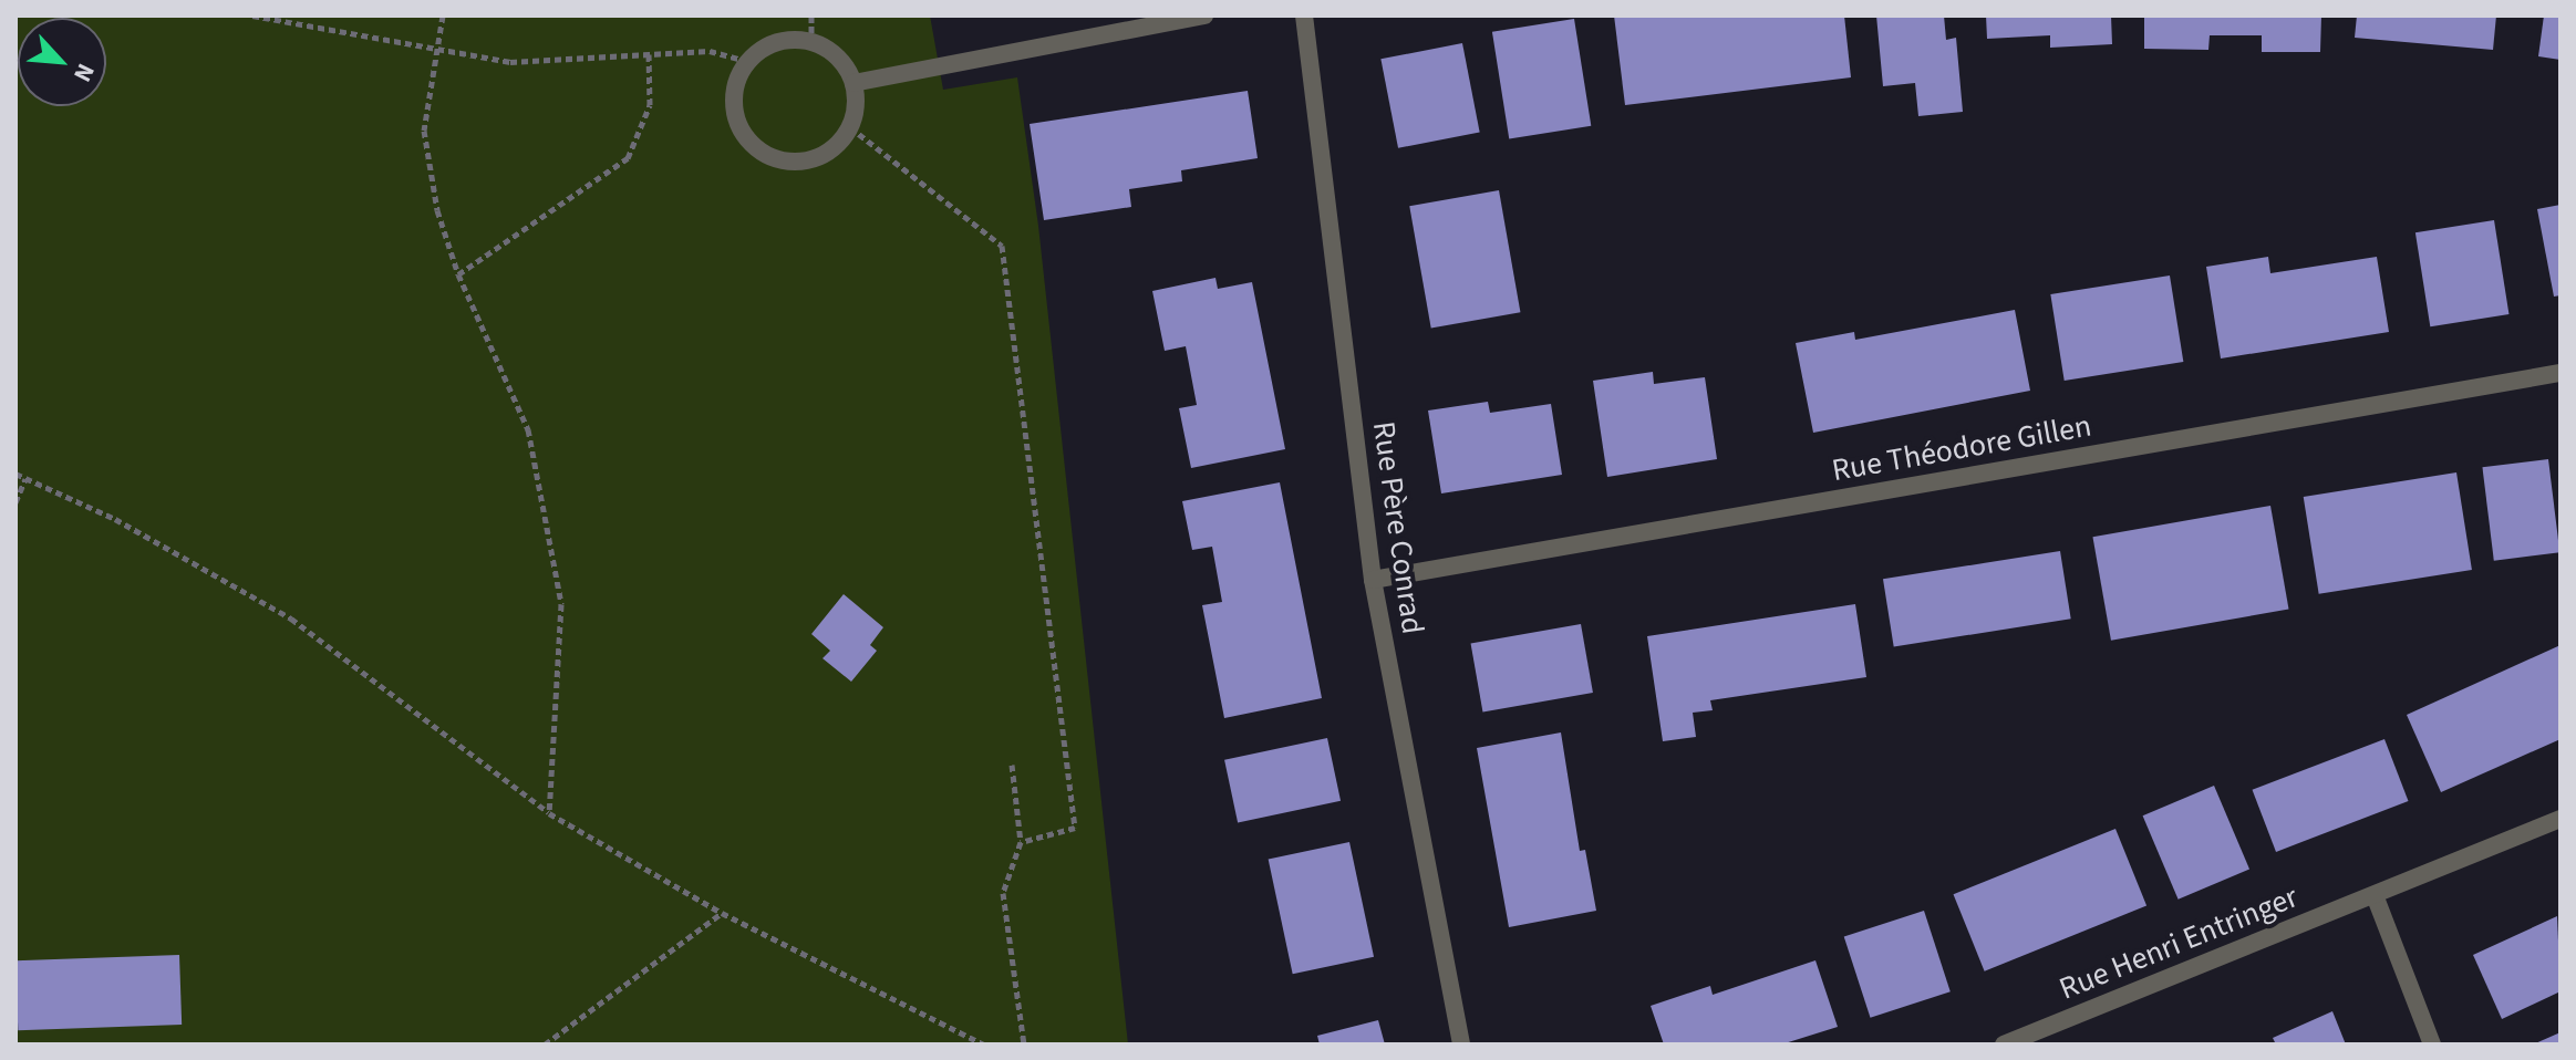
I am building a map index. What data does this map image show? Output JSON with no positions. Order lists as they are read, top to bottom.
{
  "streets": {
    "street": ["Rue Théodore Gillen", "Rue Père Conrad", "Rue Henri Entringer"]
  },
  "crossings": [
    ["Rue Théodore Gillen", "Rue Père Conrad"]
  ],
  "north": "bottom right"
}
